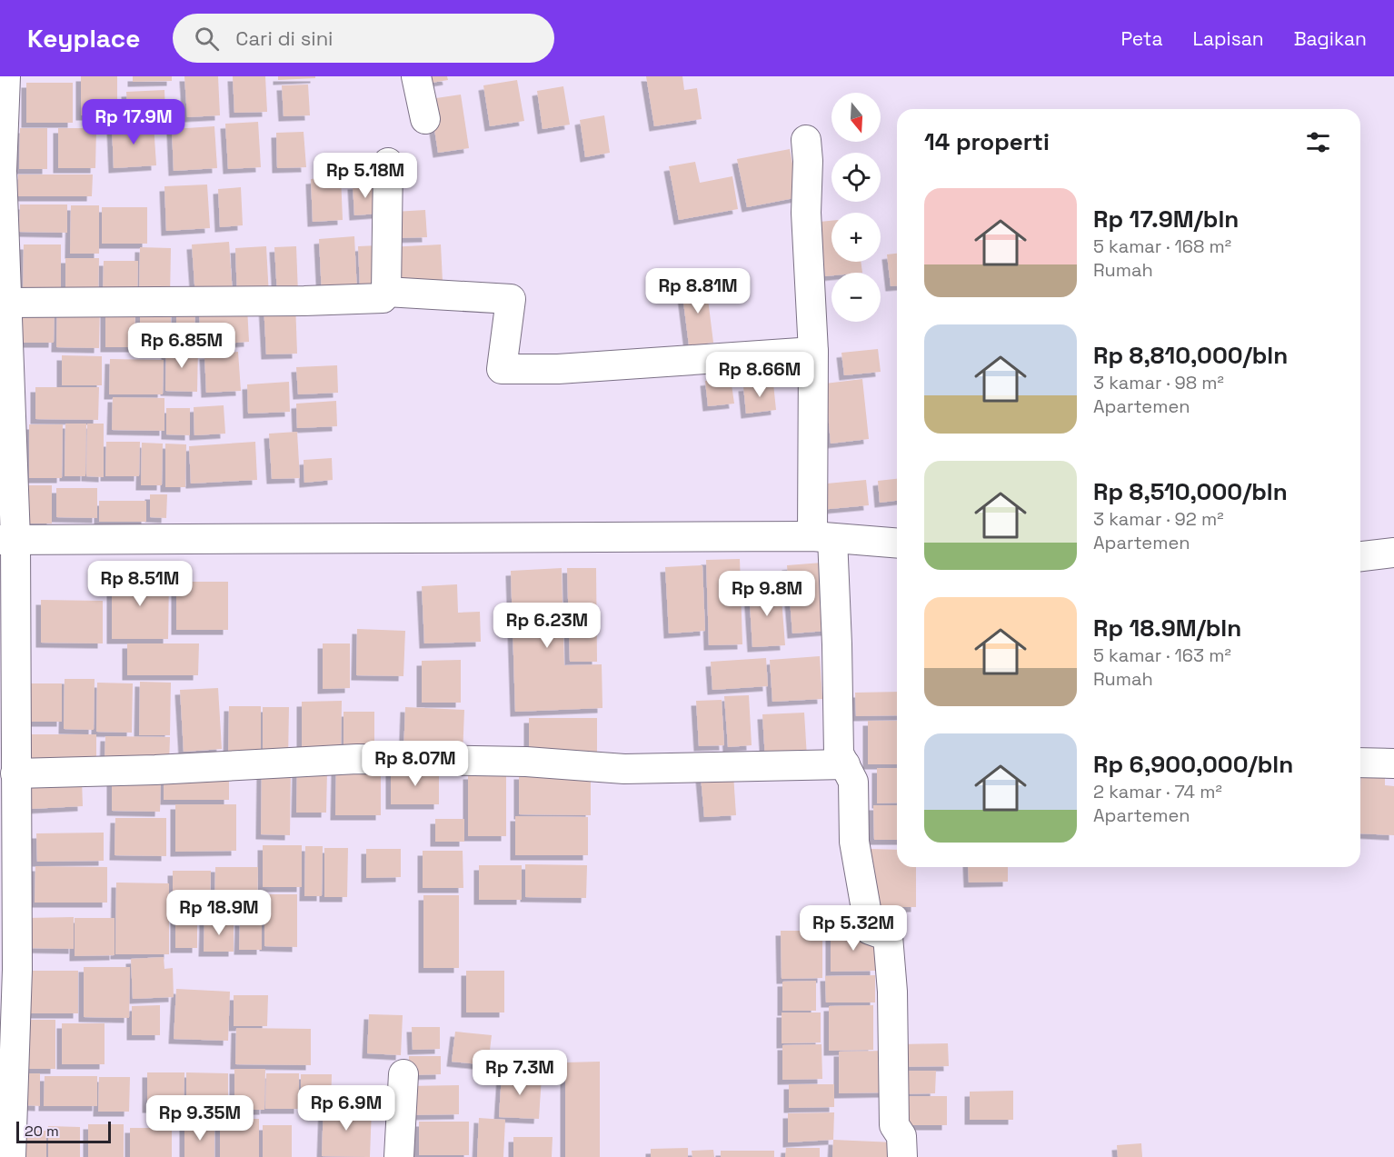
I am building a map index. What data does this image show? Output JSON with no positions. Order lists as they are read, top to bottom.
{
  "scale_bar": "20 m",
  "north": "bottom",
  "page": {
    "header": "Keyplace",
    "search": "Cari di sini",
    "nav": ["Peta", "Lapisan", "Bagikan"],
    "map_buttons": ["+", "−"],
    "price": [
      "Rp 17.9M",
      "Rp 5.18M",
      "Rp 8.81M",
      "Rp 6.85M",
      "Rp 8.66M",
      "Rp 8.51M",
      "Rp 9.8M",
      "Rp 6.23M",
      "Rp 8.07M",
      "Rp 18.9M",
      "Rp 5.32M",
      "Rp 7.3M",
      "Rp 6.9M",
      "Rp 9.35M"
    ],
    "heading": "14 properti",
    "list": [
      {
        "name": "Rp 17.9M/bln",
        "note": "5 kamar · 168 m² · Rumah"
      },
      {
        "name": "Rp 8,810,000/bln",
        "note": "3 kamar · 98 m² · Apartemen"
      },
      {
        "name": "Rp 8,510,000/bln",
        "note": "3 kamar · 92 m² · Apartemen"
      },
      {
        "name": "Rp 18.9M/bln",
        "note": "5 kamar · 163 m² · Rumah"
      },
      {
        "name": "Rp 6,900,000/bln",
        "note": "2 kamar · 74 m² · Apartemen"
      }
    ],
    "scale": "20 m"
  }
}
